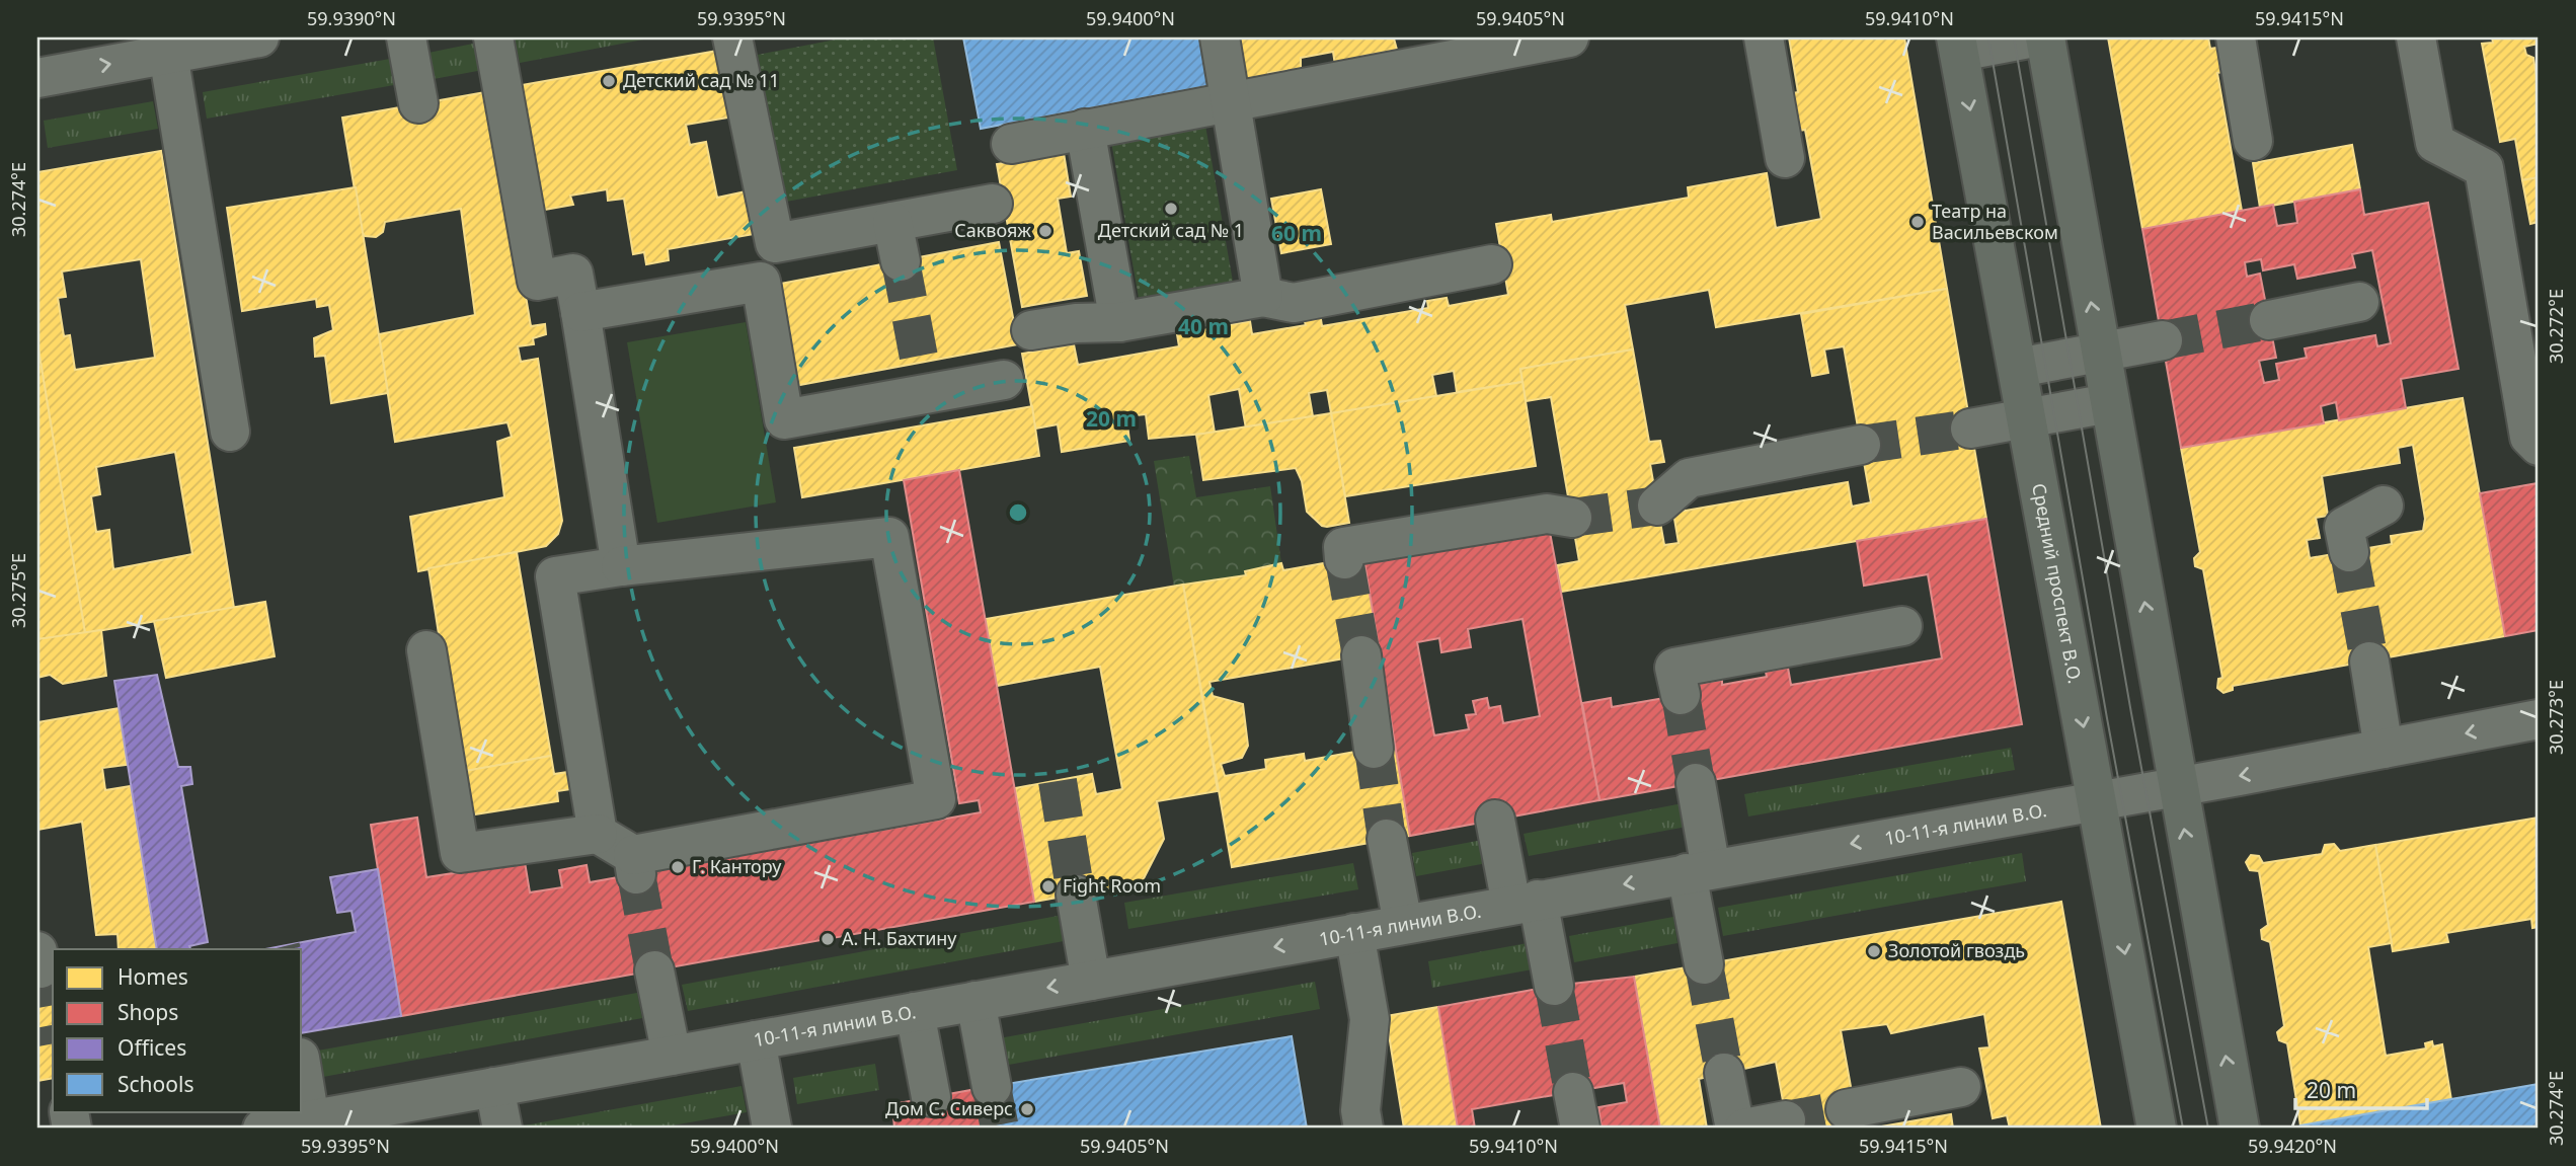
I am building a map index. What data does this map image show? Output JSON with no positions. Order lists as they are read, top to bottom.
{
  "streets": {
    "main road": ["Средний проспект В.О."],
    "street": ["10-11-я линии В.О."]
  },
  "crossings": [
    ["Средний проспект В.О.", "10-11-я линии В.О."]
  ],
  "one_way": ["10-11-я линии В.О."],
  "places": [
    "Детский сад № 11",
    "Детский сад № 1",
    "Театр на Васильевском",
    "Саквояж",
    "Г. Кантору",
    "Fight Room",
    "А. Н. Бахтину",
    "Золотой гвоздь",
    "Дом С. Сиверс"
  ],
  "legend": [
    "Homes",
    "Shops",
    "Offices",
    "Schools"
  ],
  "scale_bar": "20 m",
  "coordinates": [
    "59.9390°N",
    "59.9395°N",
    "59.9400°N",
    "59.9405°N",
    "59.9410°N",
    "59.9415°N",
    "30.274°E",
    "30.272°E",
    "30.275°E",
    "30.273°E",
    "59.9420°N"
  ],
  "rings": ["60 m", "40 m", "20 m"]
}
